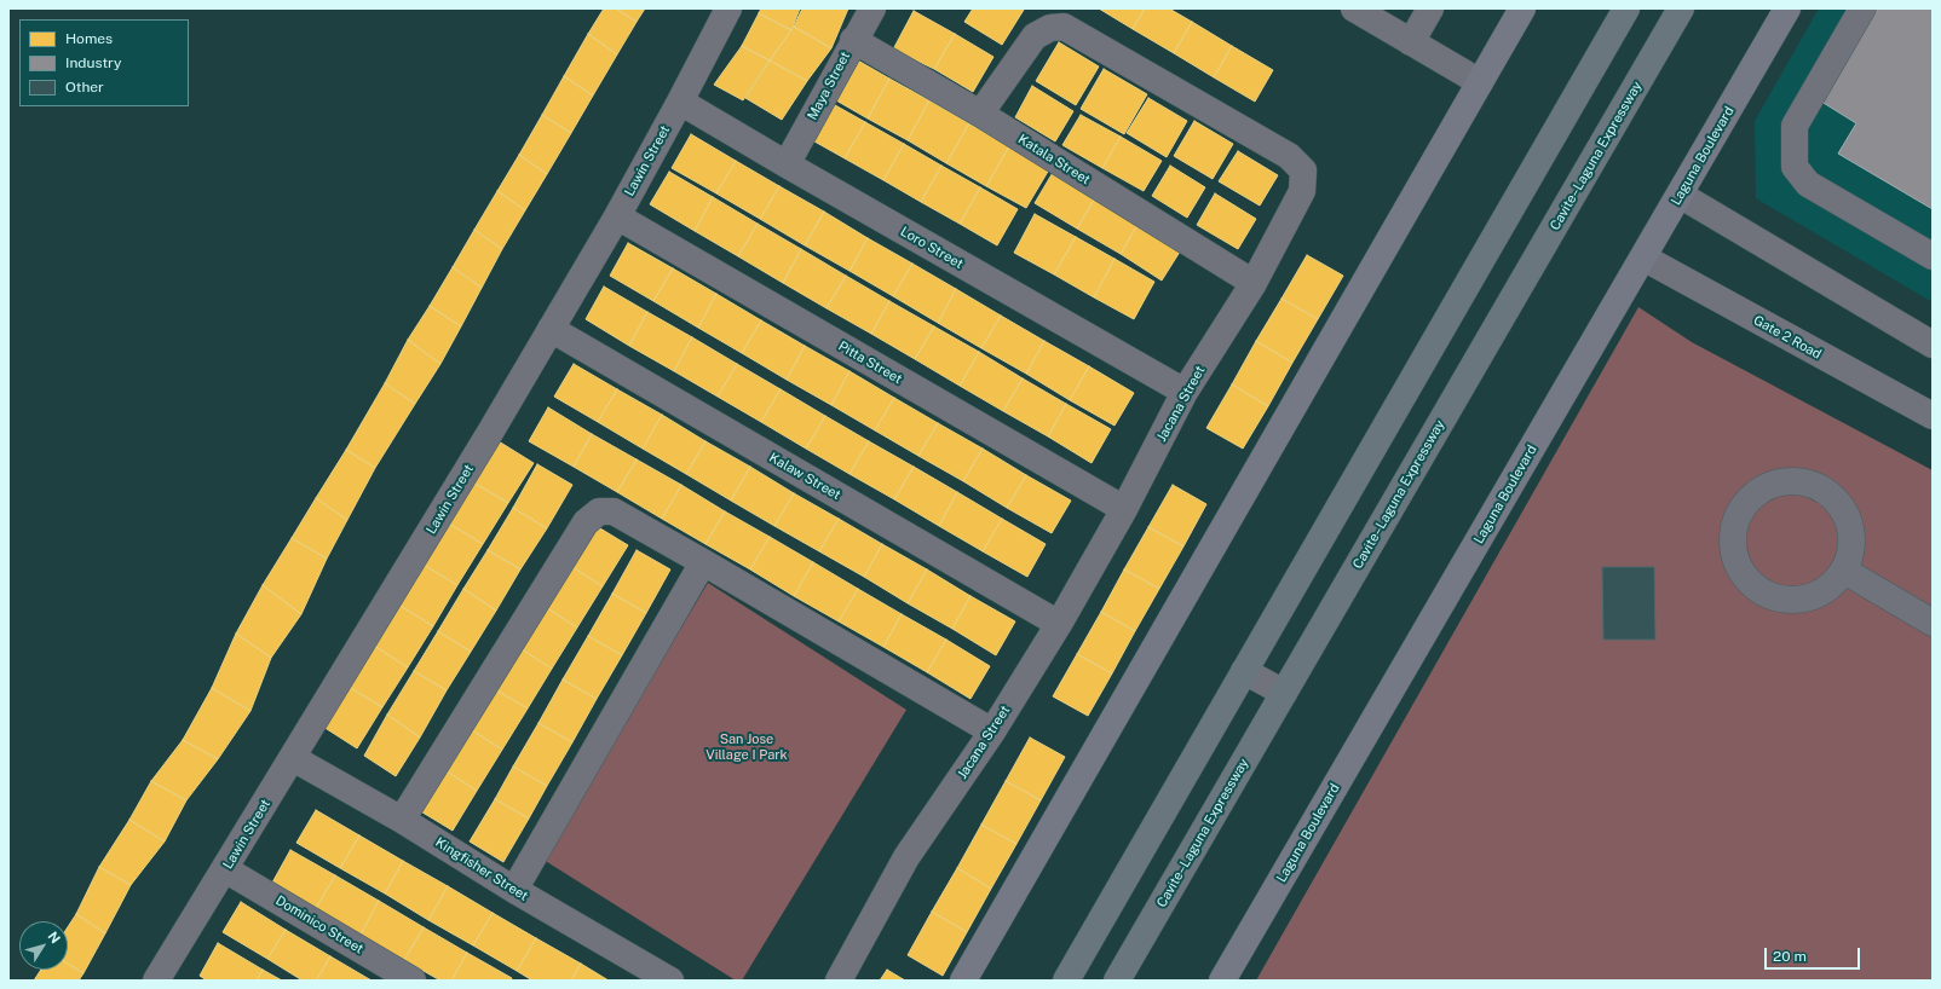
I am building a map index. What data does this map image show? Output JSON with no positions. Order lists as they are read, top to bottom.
{
  "streets": {
    "highway": ["Cavite–Laguna Expressway"],
    "main road": ["Laguna Boulevard"],
    "street": [
      "Maya Street",
      "Katala Street",
      "Lawin Street",
      "Loro Street",
      "Gate 2 Road",
      "Pitta Street",
      "Jacana Street",
      "Kalaw Street",
      "Kingfisher Street",
      "Dominico Street"
    ]
  },
  "crossings": [
    ["Maya Street", "Katala Street"],
    ["Maya Street", "Loro Street"],
    ["Laguna Boulevard", "Gate 2 Road"],
    ["Katala Street", "Jacana Street"],
    ["Lawin Street", "Loro Street"],
    ["Lawin Street", "Pitta Street"],
    ["Lawin Street", "Kalaw Street"],
    ["Lawin Street", "Kingfisher Street"],
    ["Lawin Street", "Dominico Street"],
    ["Loro Street", "Jacana Street"],
    ["Pitta Street", "Jacana Street"],
    ["Jacana Street", "Kalaw Street"]
  ],
  "parks": ["San Jose Village I Park"],
  "legend": ["Homes", "Industry", "Other"],
  "scale_bar": "20 m",
  "north": "top right"
}
